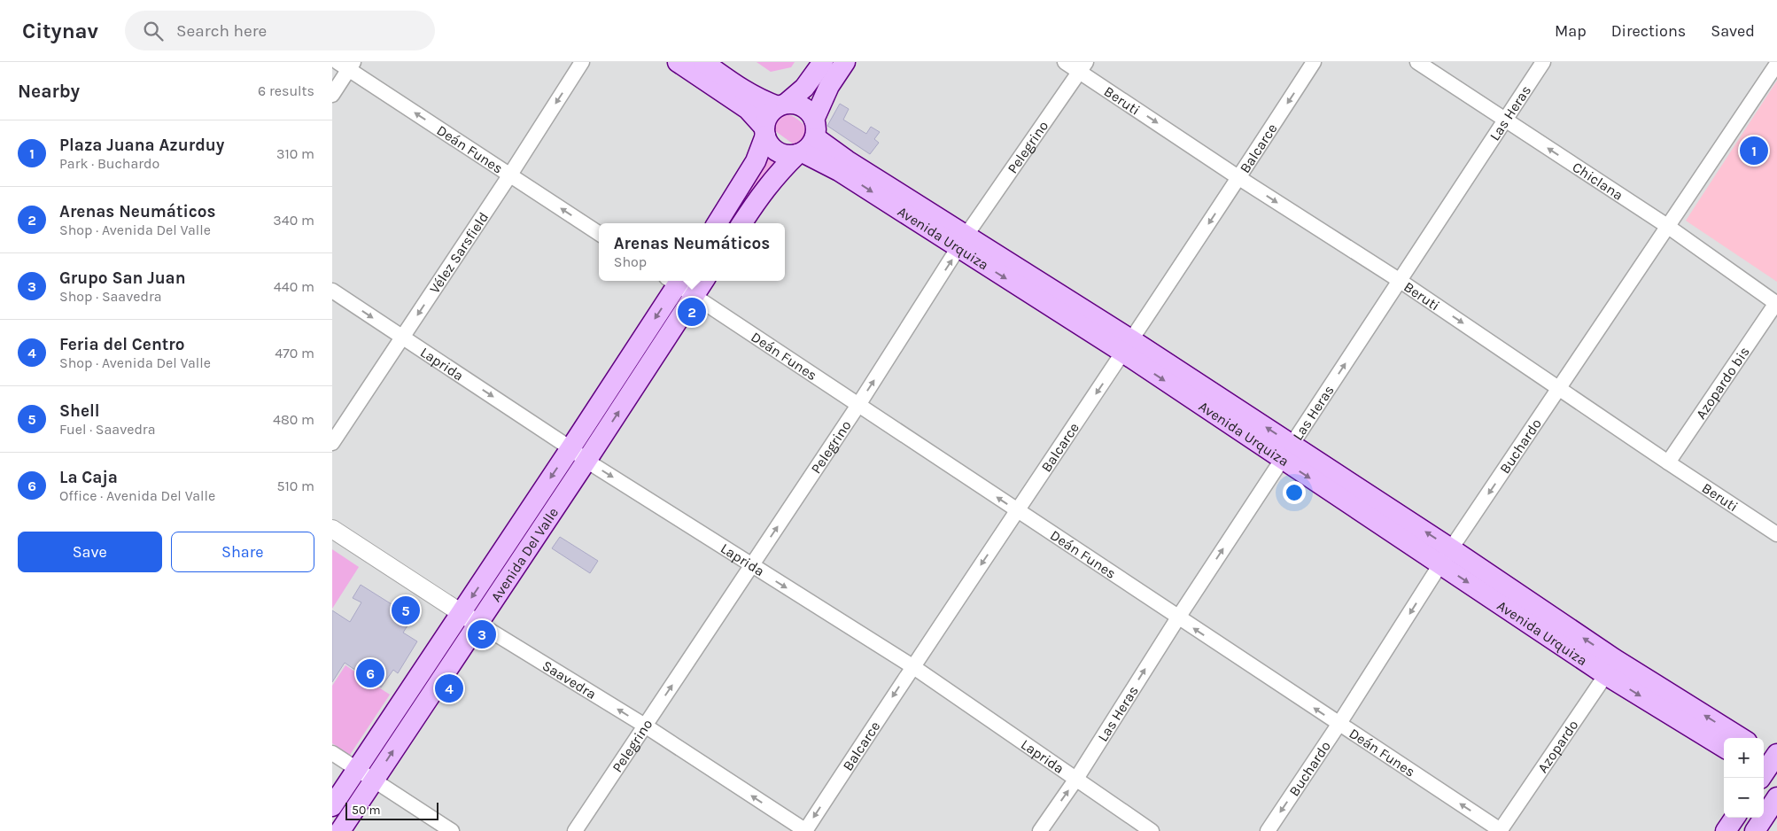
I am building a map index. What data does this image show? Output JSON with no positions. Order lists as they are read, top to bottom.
{
  "streets": {
    "main road": ["Avenida Urquiza", "Avenida Del Valle"],
    "street": [
      "Beruti",
      "Las Heras",
      "Pelegrino",
      "Balcarce",
      "Deán Funes",
      "Chiclana",
      "Vélez Sarsfield",
      "Laprida",
      "Azopardo bis",
      "Buchardo",
      "Saavedra",
      "Azopardo"
    ]
  },
  "crossings": [
    ["Beruti", "Las Heras"],
    ["Beruti", "Pelegrino"],
    ["Beruti", "Balcarce"],
    ["Beruti", "Azopardo bis"],
    ["Beruti", "Buchardo"],
    ["Las Heras", "Deán Funes"],
    ["Las Heras", "Chiclana"],
    ["Las Heras", "Avenida Urquiza"],
    ["Las Heras", "Laprida"],
    ["Pelegrino", "Deán Funes"],
    ["Pelegrino", "Avenida Urquiza"],
    ["Pelegrino", "Laprida"],
    ["Pelegrino", "Saavedra"],
    ["Balcarce", "Deán Funes"],
    ["Balcarce", "Avenida Urquiza"],
    ["Balcarce", "Laprida"],
    ["Balcarce", "Saavedra"],
    ["Deán Funes", "Vélez Sarsfield"],
    ["Deán Funes", "Buchardo"],
    ["Deán Funes", "Avenida Del Valle"],
    ["Deán Funes", "Azopardo"],
    ["Chiclana", "Azopardo bis"],
    ["Chiclana", "Buchardo"],
    ["Avenida Urquiza", "Buchardo"],
    ["Avenida Urquiza", "Azopardo"],
    ["Vélez Sarsfield", "Laprida"],
    ["Laprida", "Avenida Del Valle"],
    ["Avenida Del Valle", "Saavedra"]
  ],
  "one_way": [
    "Beruti",
    "Las Heras",
    "Pelegrino",
    "Balcarce",
    "Deán Funes",
    "Chiclana",
    "Vélez Sarsfield",
    "Laprida",
    "Buchardo",
    "Saavedra"
  ],
  "scale_bar": "50 m",
  "page": {
    "header": "Citynav",
    "search": "Search here",
    "nav": ["Map", "Directions", "Saved"],
    "heading": ["Nearby", "6 results"],
    "list": [
      {
        "mark": "1",
        "name": "Plaza Juana Azurduy",
        "note": "Park · Buchardo",
        "value": "310 m"
      },
      {
        "mark": "2",
        "name": "Arenas Neumáticos",
        "note": "Shop · Avenida Del Valle",
        "value": "340 m"
      },
      {
        "mark": "3",
        "name": "Grupo San Juan",
        "note": "Shop · Saavedra",
        "value": "440 m"
      },
      {
        "mark": "4",
        "name": "Feria del Centro",
        "note": "Shop · Avenida Del Valle",
        "value": "470 m"
      },
      {
        "mark": "5",
        "name": "Shell",
        "note": "Fuel · Saavedra",
        "value": "480 m"
      },
      {
        "mark": "6",
        "name": "La Caja",
        "note": "Office · Avenida Del Valle",
        "value": "510 m"
      }
    ],
    "pins": [
      "1",
      "2",
      "5",
      "3",
      "6",
      "4"
    ],
    "popup": ["Arenas Neumáticos", "Shop"],
    "buttons": ["Save", "Share"],
    "map_buttons": ["+", "−"],
    "scale": "50 m"
  }
}
